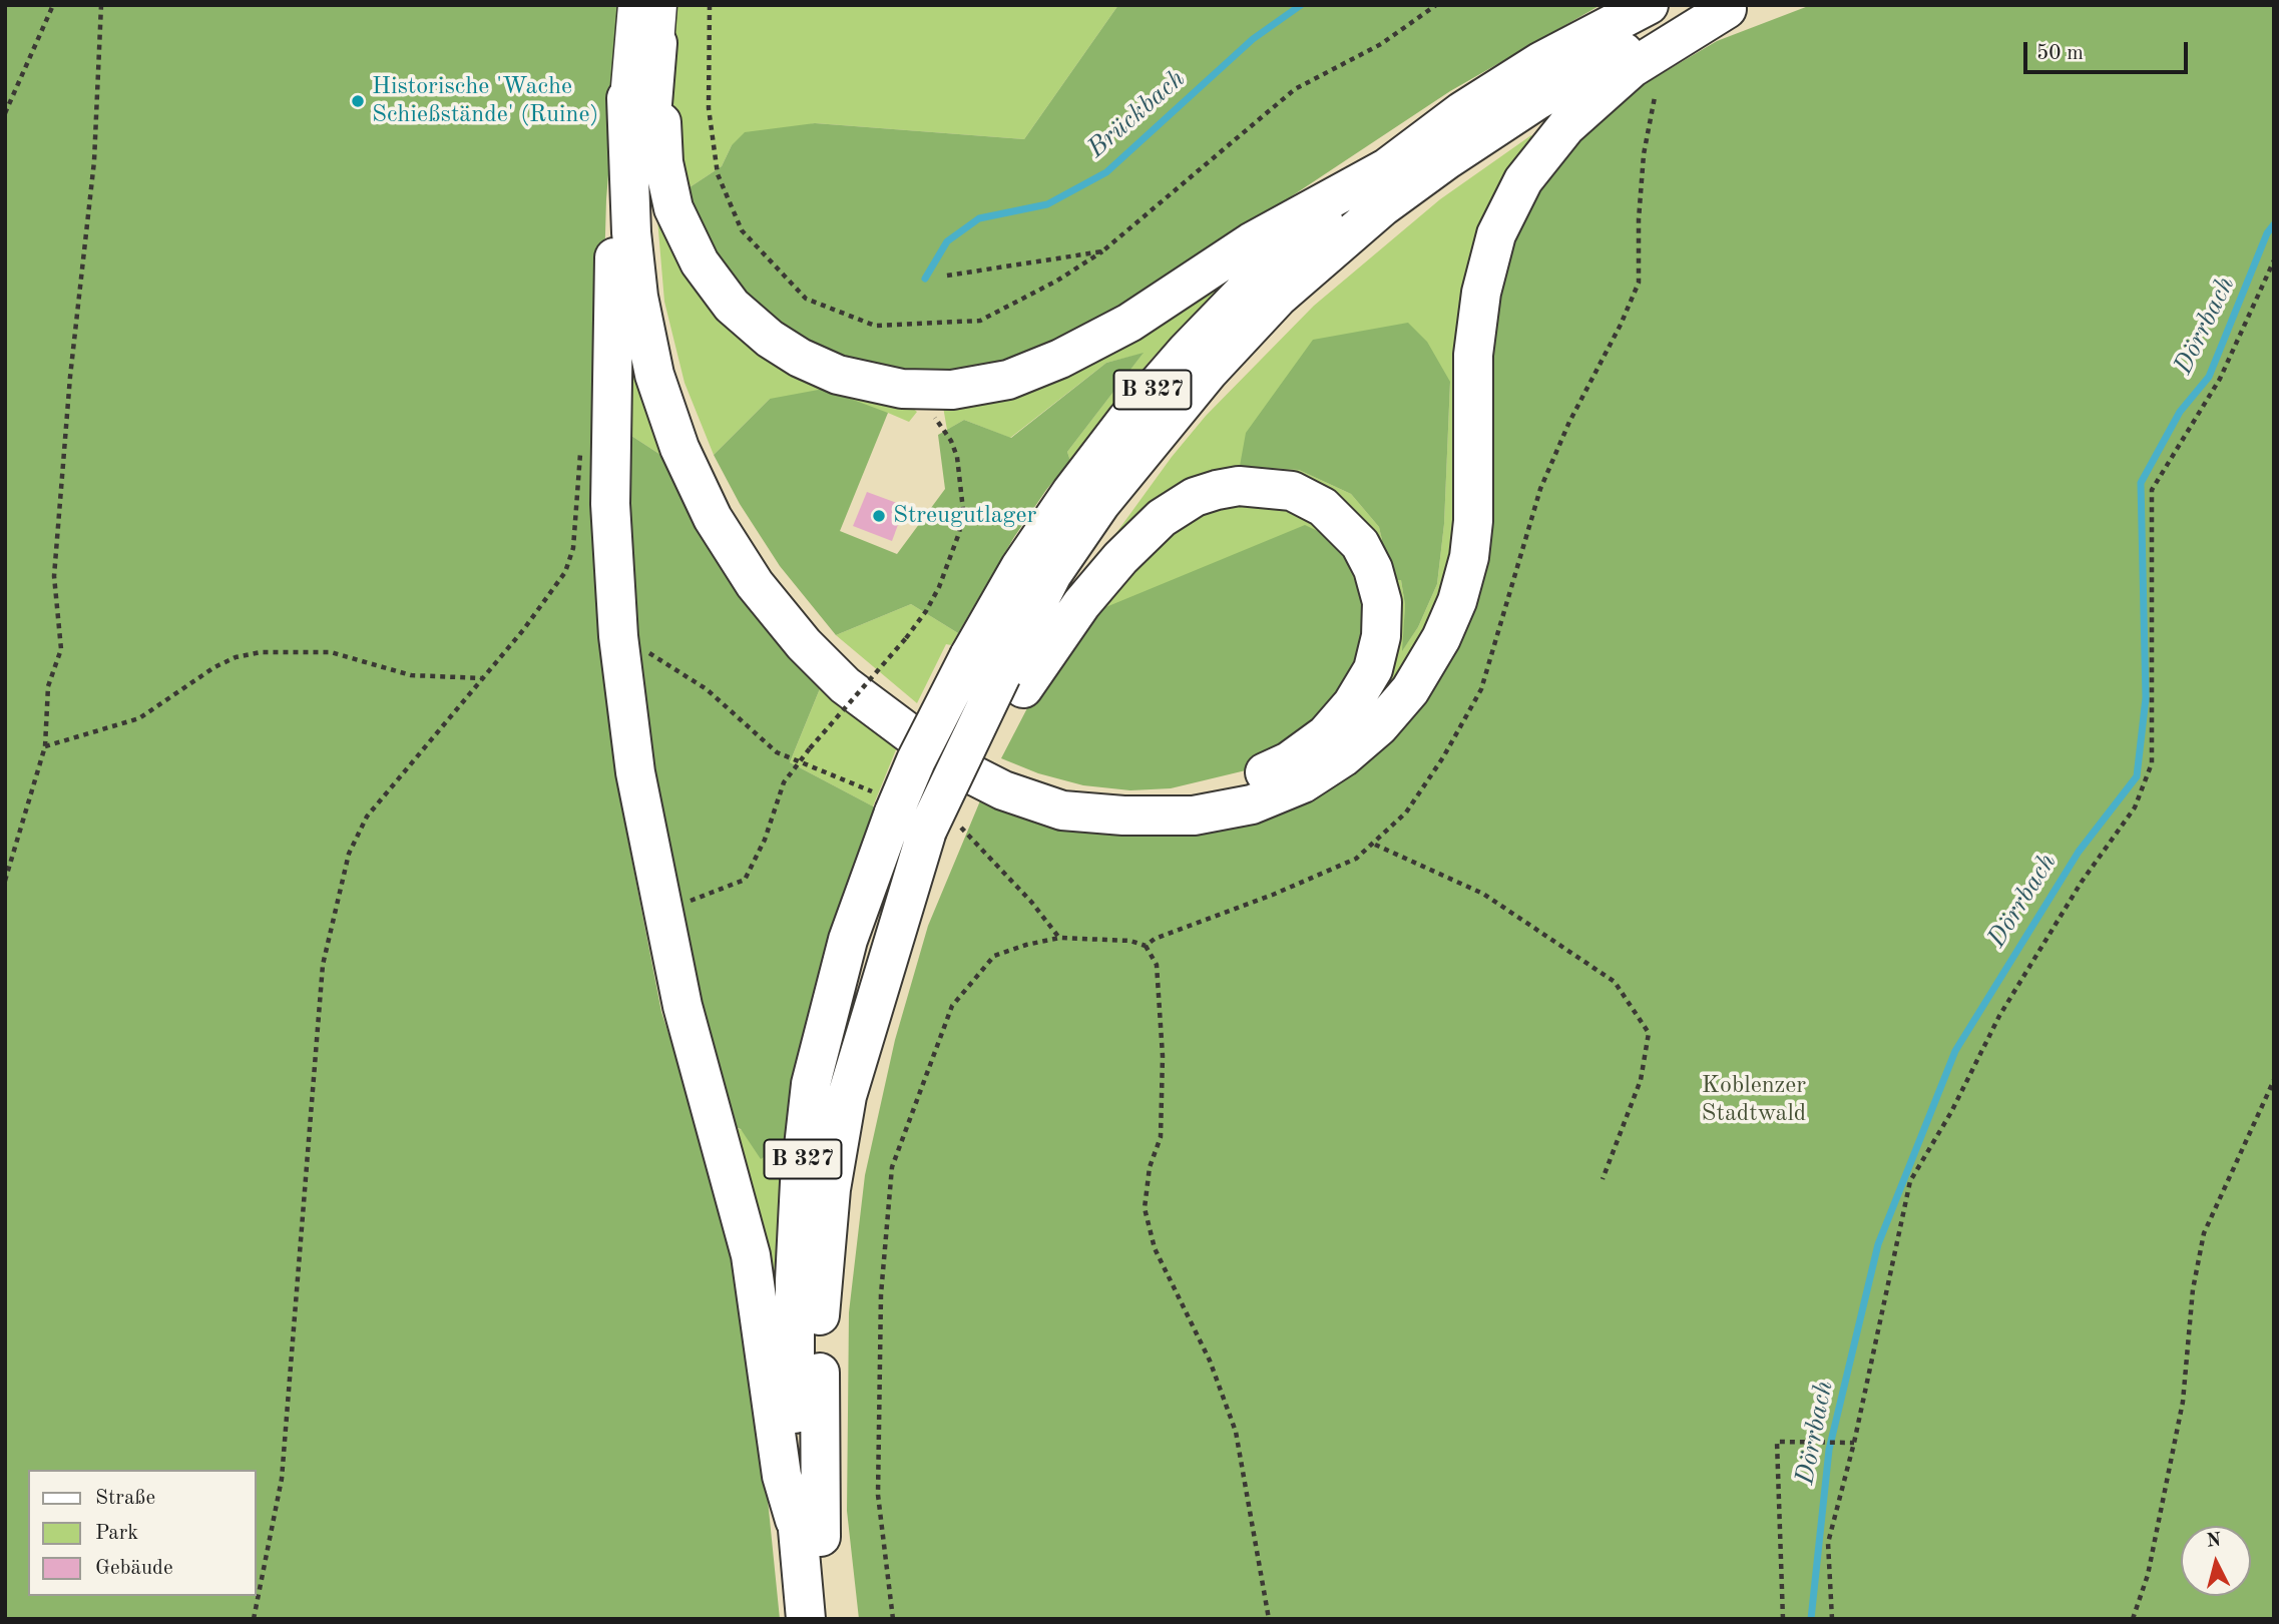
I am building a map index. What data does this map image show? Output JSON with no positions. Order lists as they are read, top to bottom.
{
  "streets": {
    "highway": ["B 327"]
  },
  "water": ["Brückbach", "Dörrbach"],
  "parks": ["Koblenzer Stadtwald"],
  "places": ["Historische 'Wache Schießstände' (Ruine)", "Streugutlager"],
  "legend": ["Straße", "Park", "Gebäude"],
  "scale_bar": "50 m",
  "north": "top"
}
